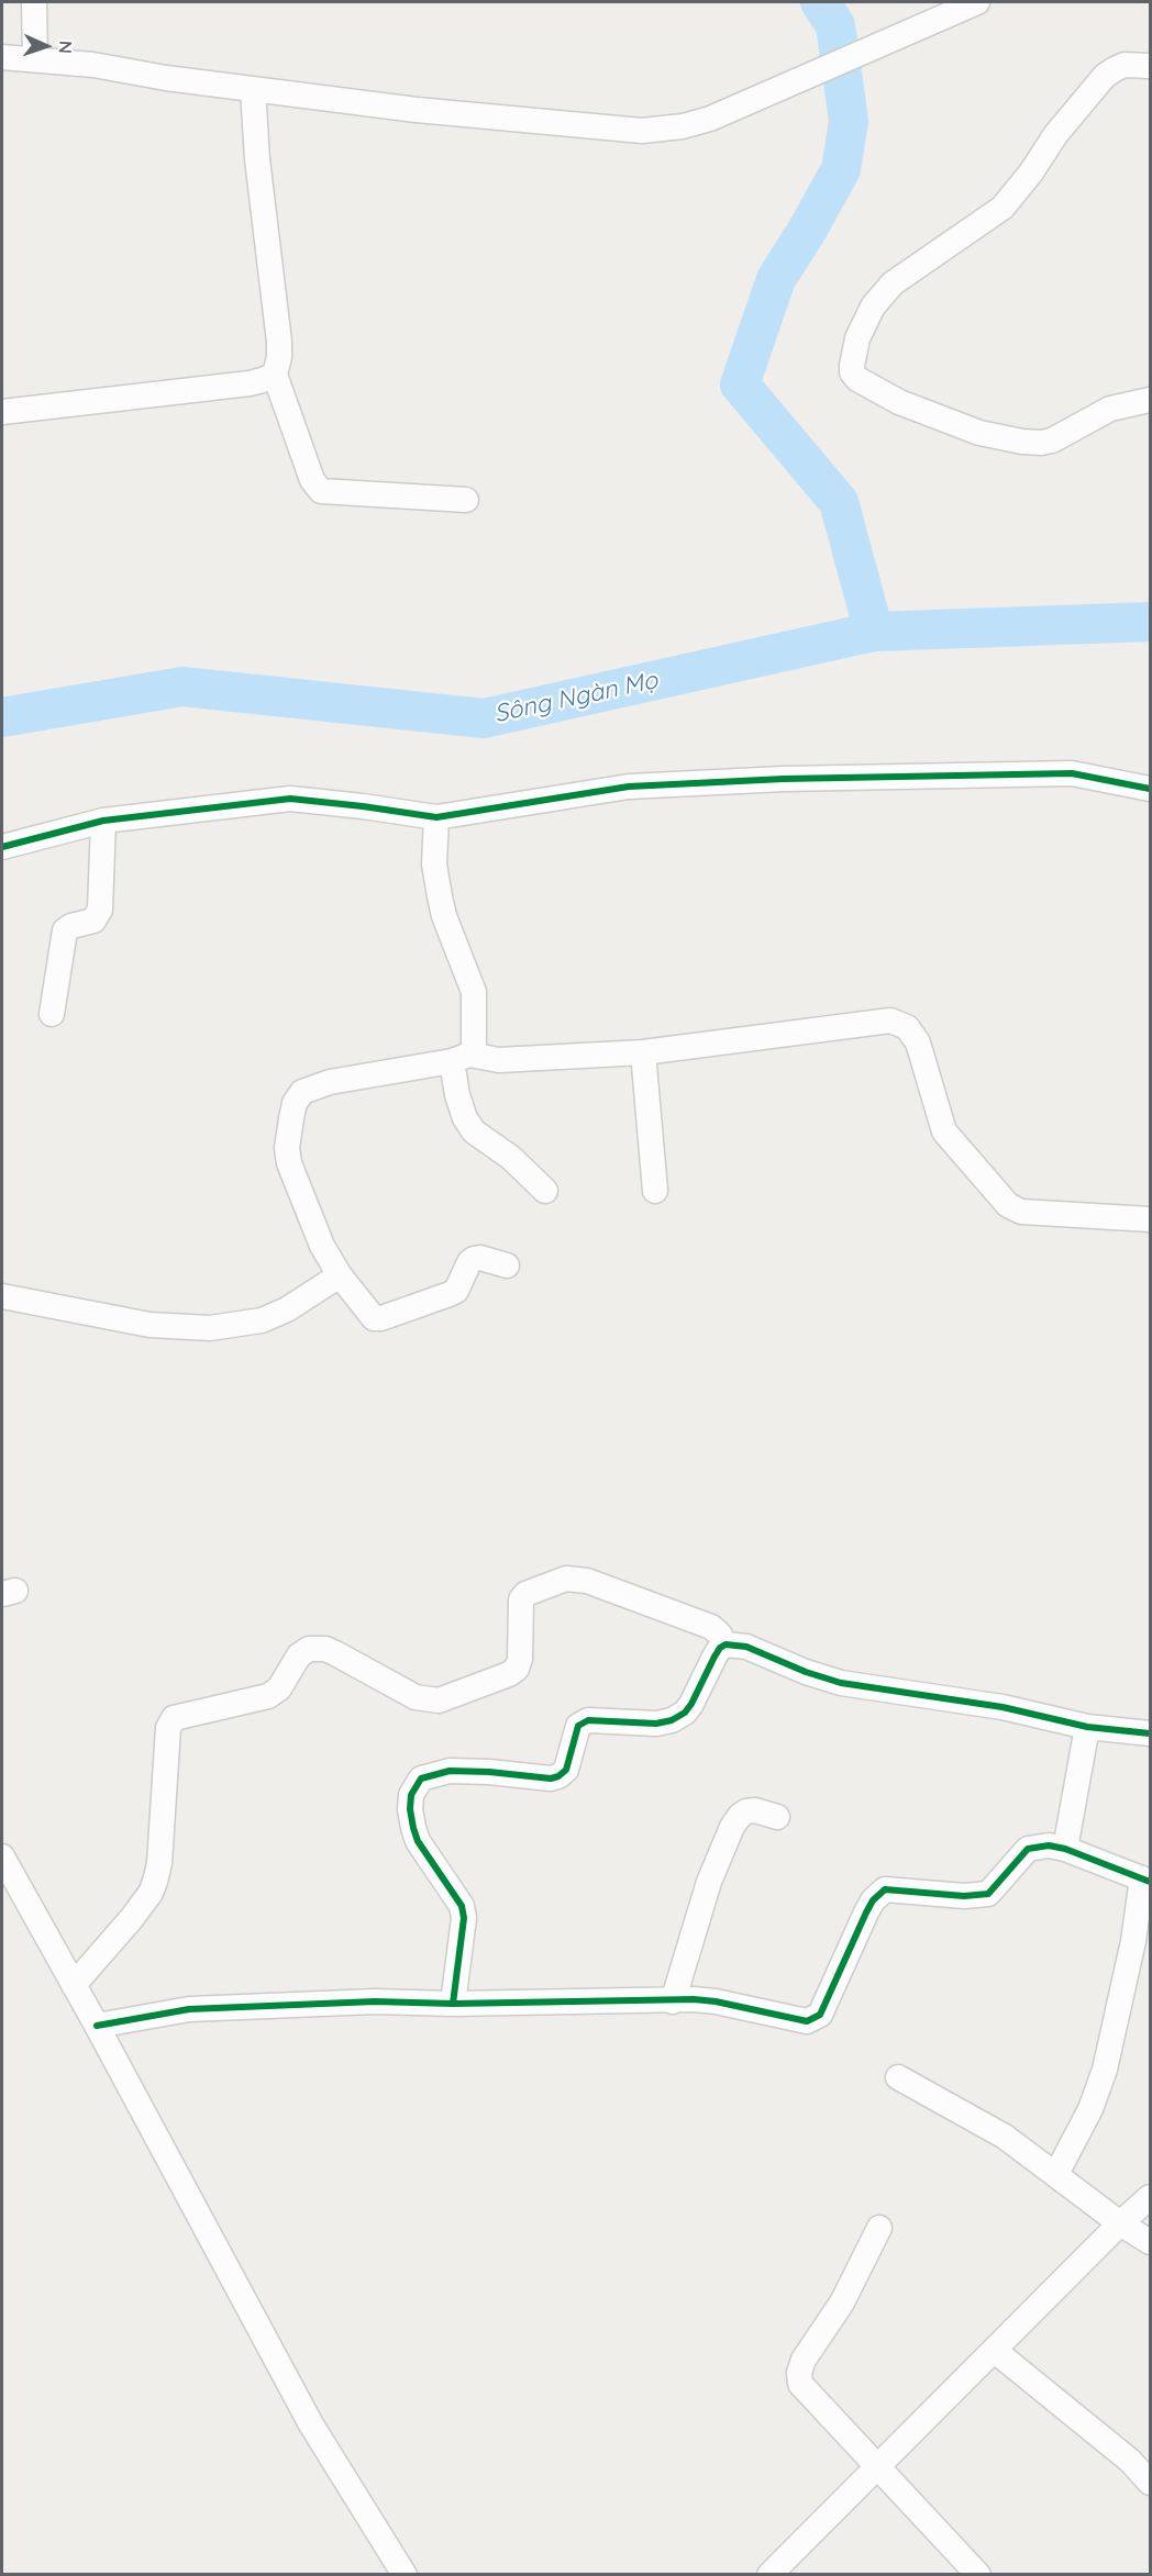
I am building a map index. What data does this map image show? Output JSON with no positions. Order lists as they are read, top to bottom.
{
  "water": ["Sông Ngàn Mọ"],
  "north": "right"
}
